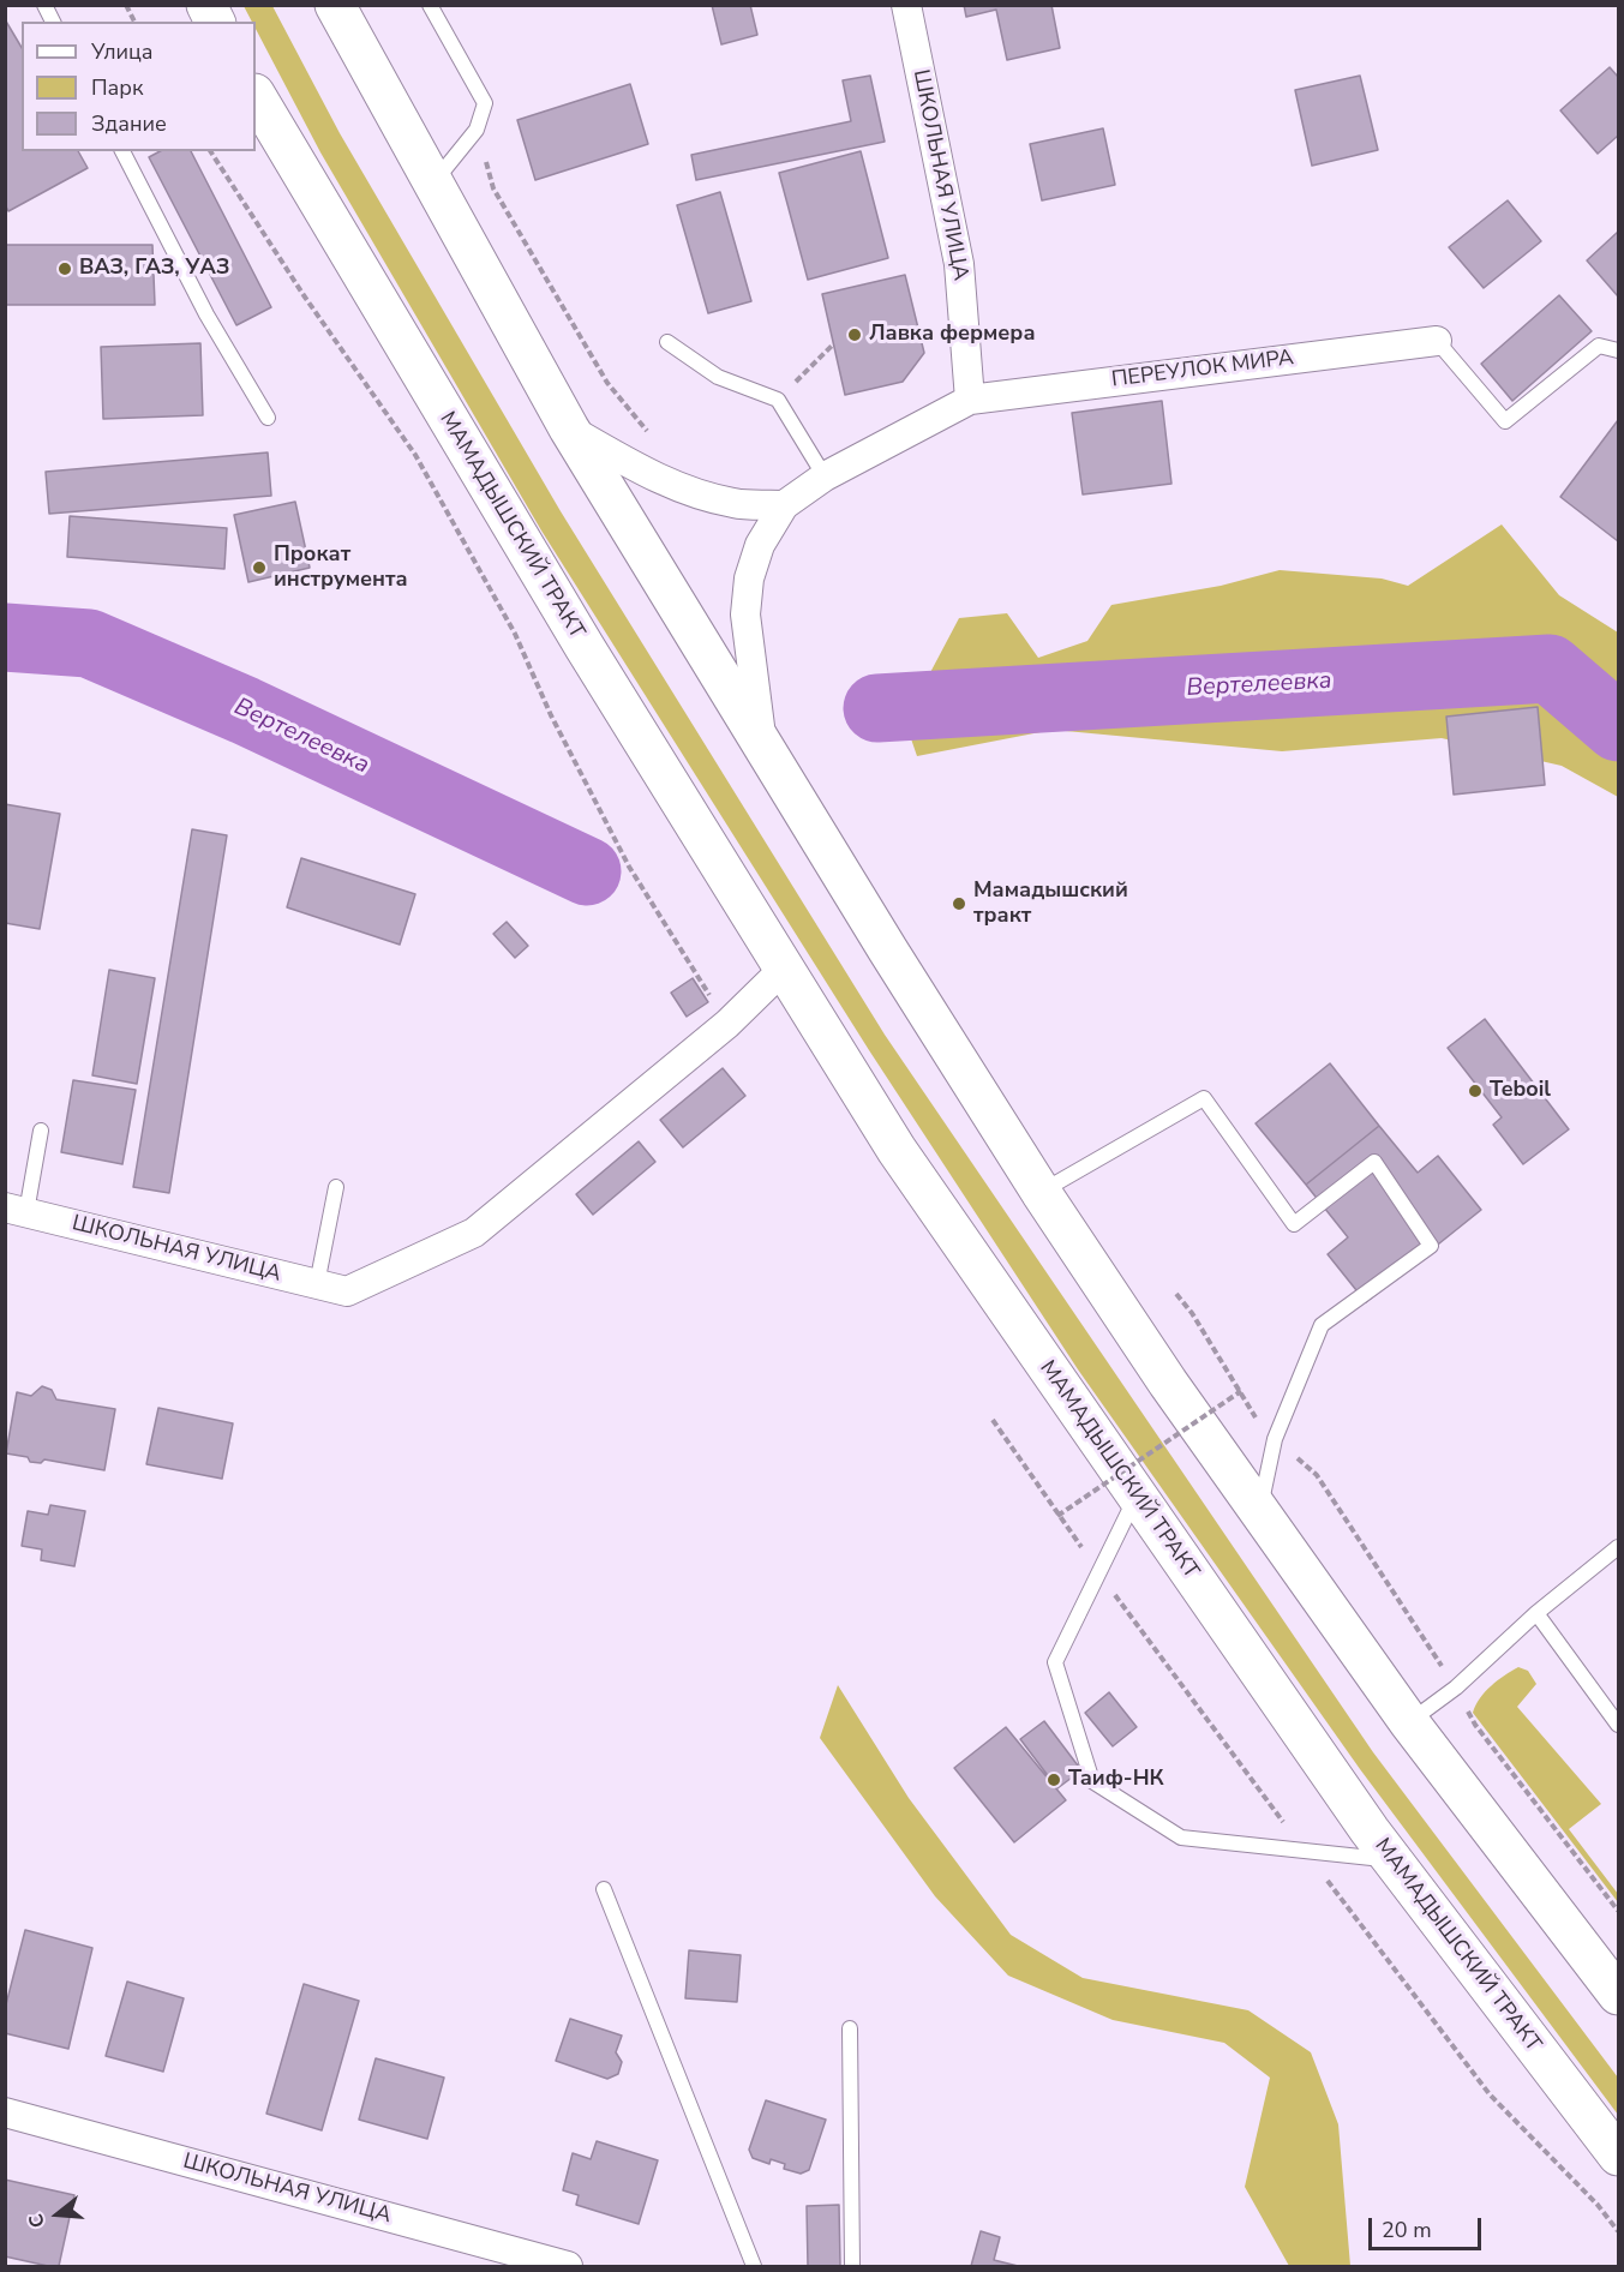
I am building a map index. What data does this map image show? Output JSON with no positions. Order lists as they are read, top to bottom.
{
  "streets": {
    "main road": ["МАМАДЫШСКИЙ ТРАКТ"],
    "street": ["ШКОЛЬНАЯ УЛИЦА", "ПЕРЕУЛОК МИРА"]
  },
  "crossings": [
    ["ШКОЛЬНАЯ УЛИЦА", "ПЕРЕУЛОК МИРА"]
  ],
  "water": ["Вертелеевка"],
  "places": [
    "ВАЗ, ГАЗ, УАЗ",
    "Лавка фермера",
    "Прокат инструмента",
    "Мамадышский тракт",
    "Teboil",
    "Таиф-НК"
  ],
  "legend": ["Улица", "Парк", "Здание"],
  "scale_bar": "20 m",
  "north": "left"
}
